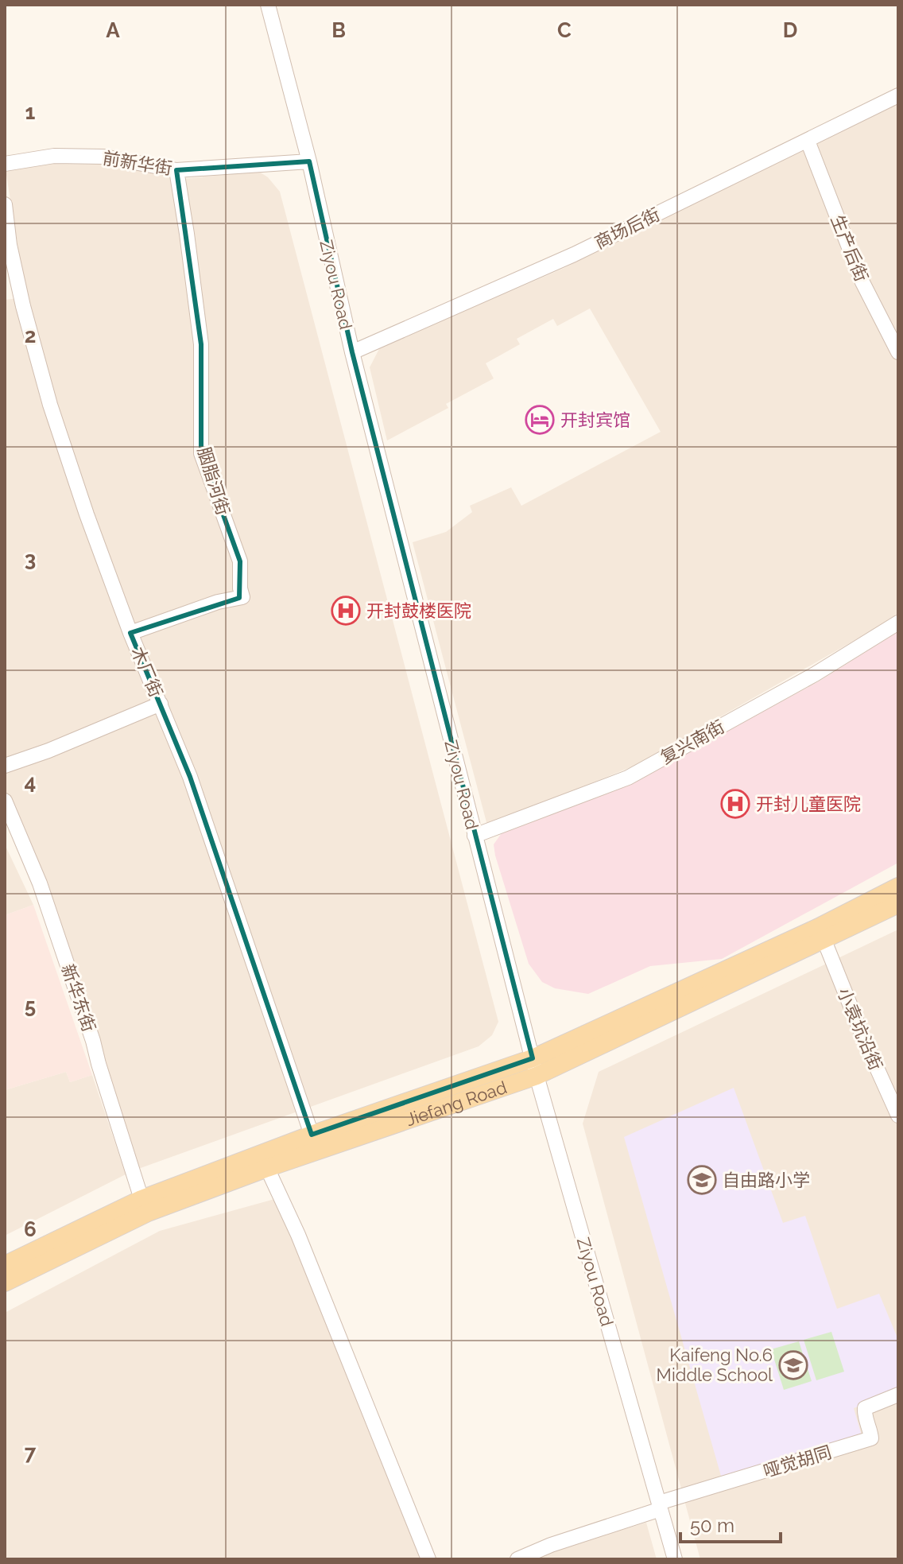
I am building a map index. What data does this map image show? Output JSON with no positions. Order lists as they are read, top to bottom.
{
  "streets": {
    "main road": ["Jiefang Road"],
    "street": [
      "前新华街",
      "商场后街",
      "生产后街",
      "Ziyou Road",
      "胭脂河街",
      "木厂街",
      "复兴南街",
      "新华东街",
      "小袁坑沿街",
      "哑觉胡同"
    ]
  },
  "crossings": [
    ["前新华街", "Ziyou Road"],
    ["前新华街", "胭脂河街"],
    ["商场后街", "生产后街"],
    ["商场后街", "Ziyou Road"],
    ["Ziyou Road", "复兴南街"],
    ["Ziyou Road", "Jiefang Road"],
    ["Ziyou Road", "哑觉胡同"],
    ["胭脂河街", "木厂街"],
    ["木厂街", "Jiefang Road"],
    ["新华东街", "Jiefang Road"],
    ["小袁坑沿街", "Jiefang Road"]
  ],
  "places": {
    "hotel": ["开封宾馆"],
    "hospital": ["开封鼓楼医院", "开封儿童医院"],
    "school or university": ["自由路小学", "Kaifeng No.6 Middle School"]
  },
  "scale_bar": "50 m",
  "grid": {
    "columns": [
      "A",
      "B",
      "C",
      "D"
    ],
    "rows": [
      "1",
      "2",
      "3",
      "4",
      "5",
      "6",
      "7"
    ]
  }
}
